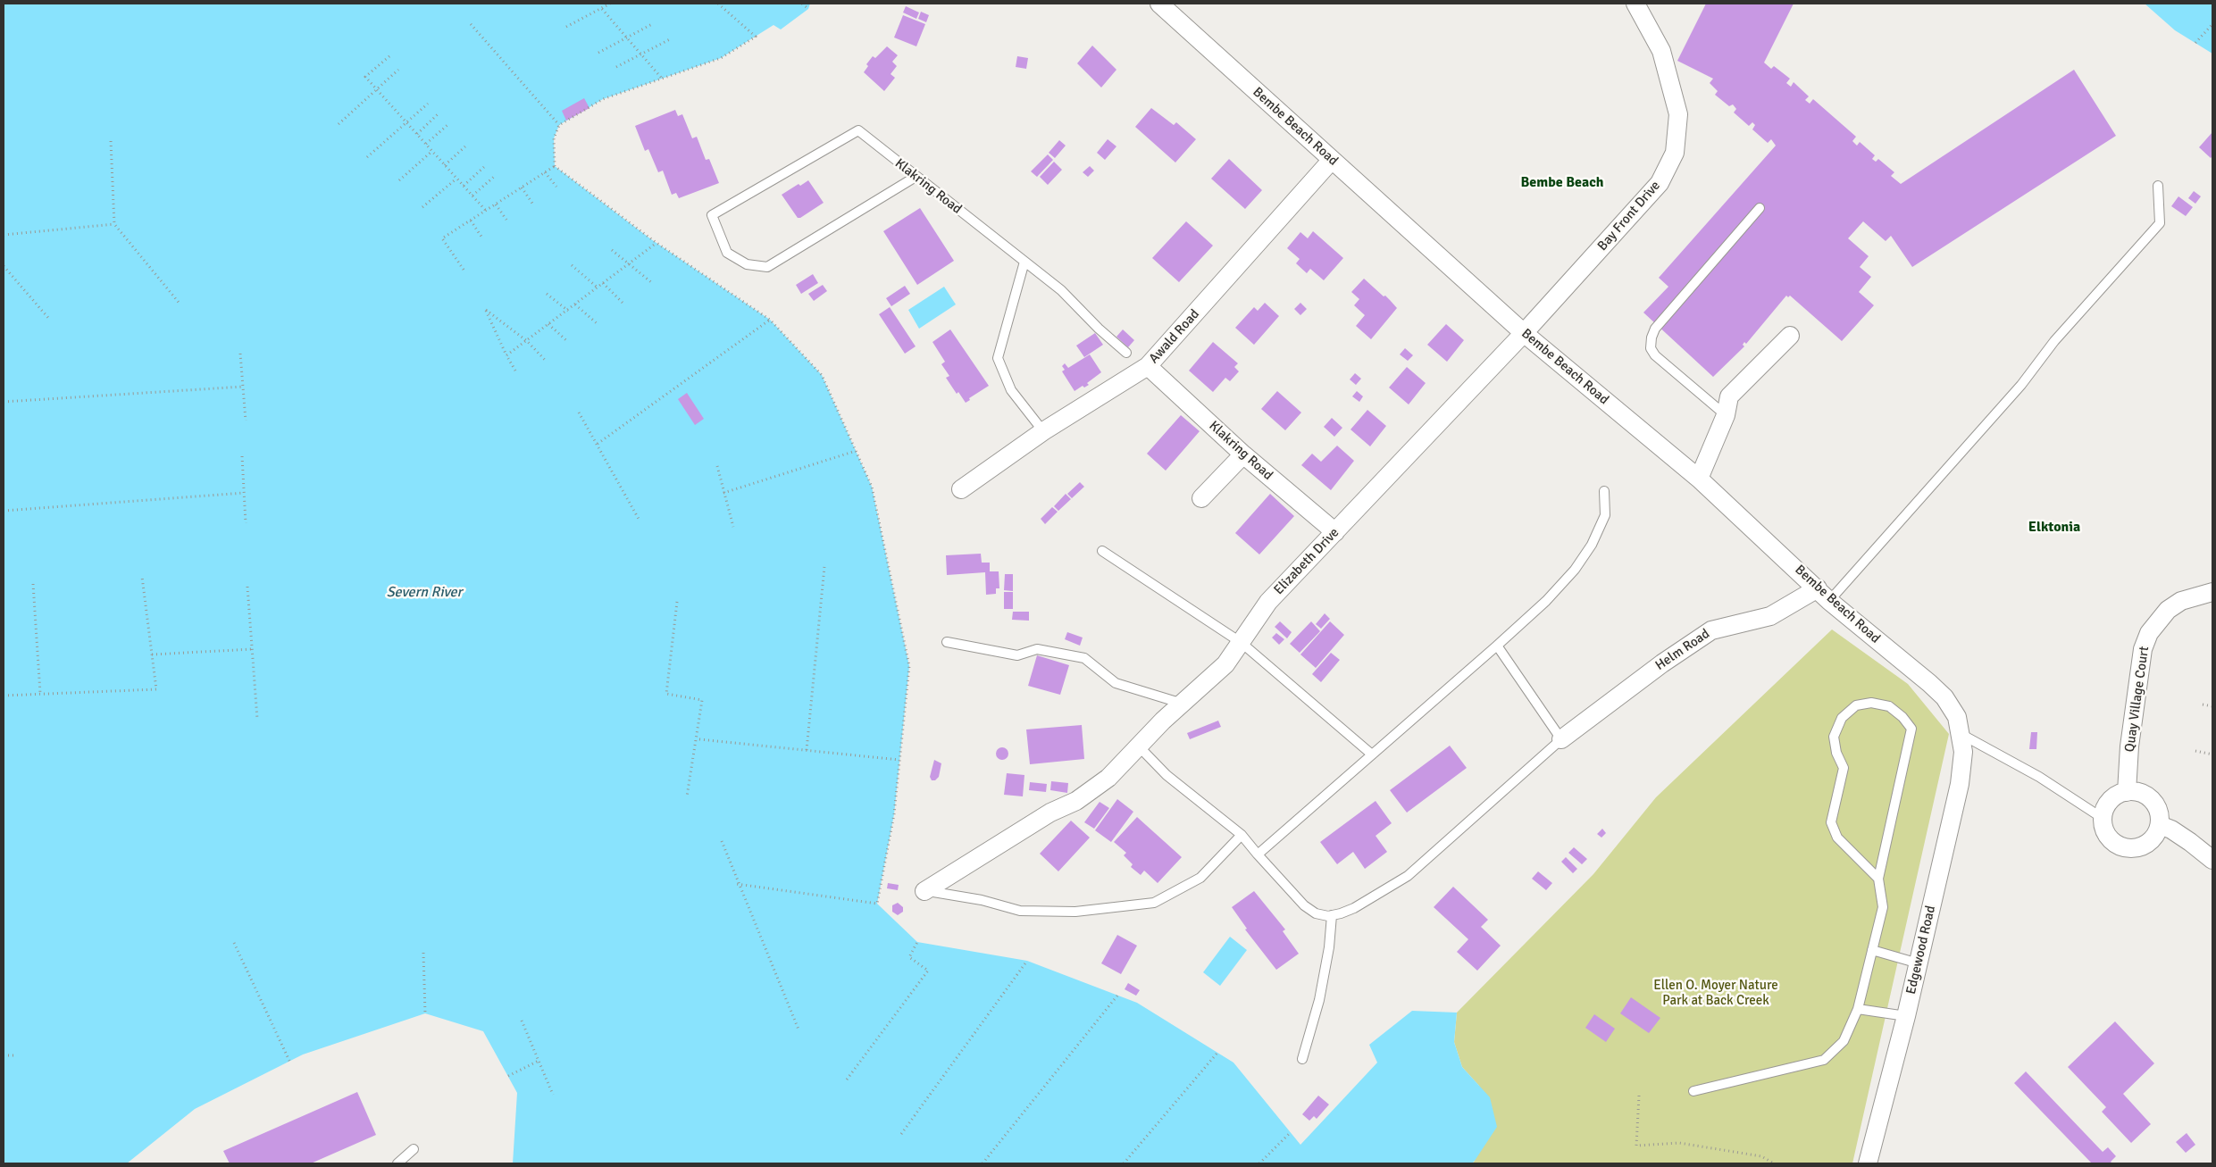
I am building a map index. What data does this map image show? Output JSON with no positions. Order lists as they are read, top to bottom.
{
  "streets": {
    "street": [
      "Bembe Beach Road",
      "Klakring Road",
      "Bay Front Drive",
      "Awald Road",
      "Elizabeth Drive",
      "Helm Road",
      "Quay Village Court",
      "Edgewood Road"
    ]
  },
  "crossings": [
    ["Bembe Beach Road", "Bay Front Drive"],
    ["Bembe Beach Road", "Awald Road"],
    ["Bembe Beach Road", "Elizabeth Drive"],
    ["Bembe Beach Road", "Helm Road"],
    ["Bembe Beach Road", "Edgewood Road"],
    ["Klakring Road", "Awald Road"],
    ["Klakring Road", "Elizabeth Drive"],
    ["Bay Front Drive", "Elizabeth Drive"]
  ],
  "districts": ["Bembe Beach", "Elktonia"],
  "water": ["Severn River"],
  "parks": ["Ellen O. Moyer Nature Park at Back Creek"]
}
